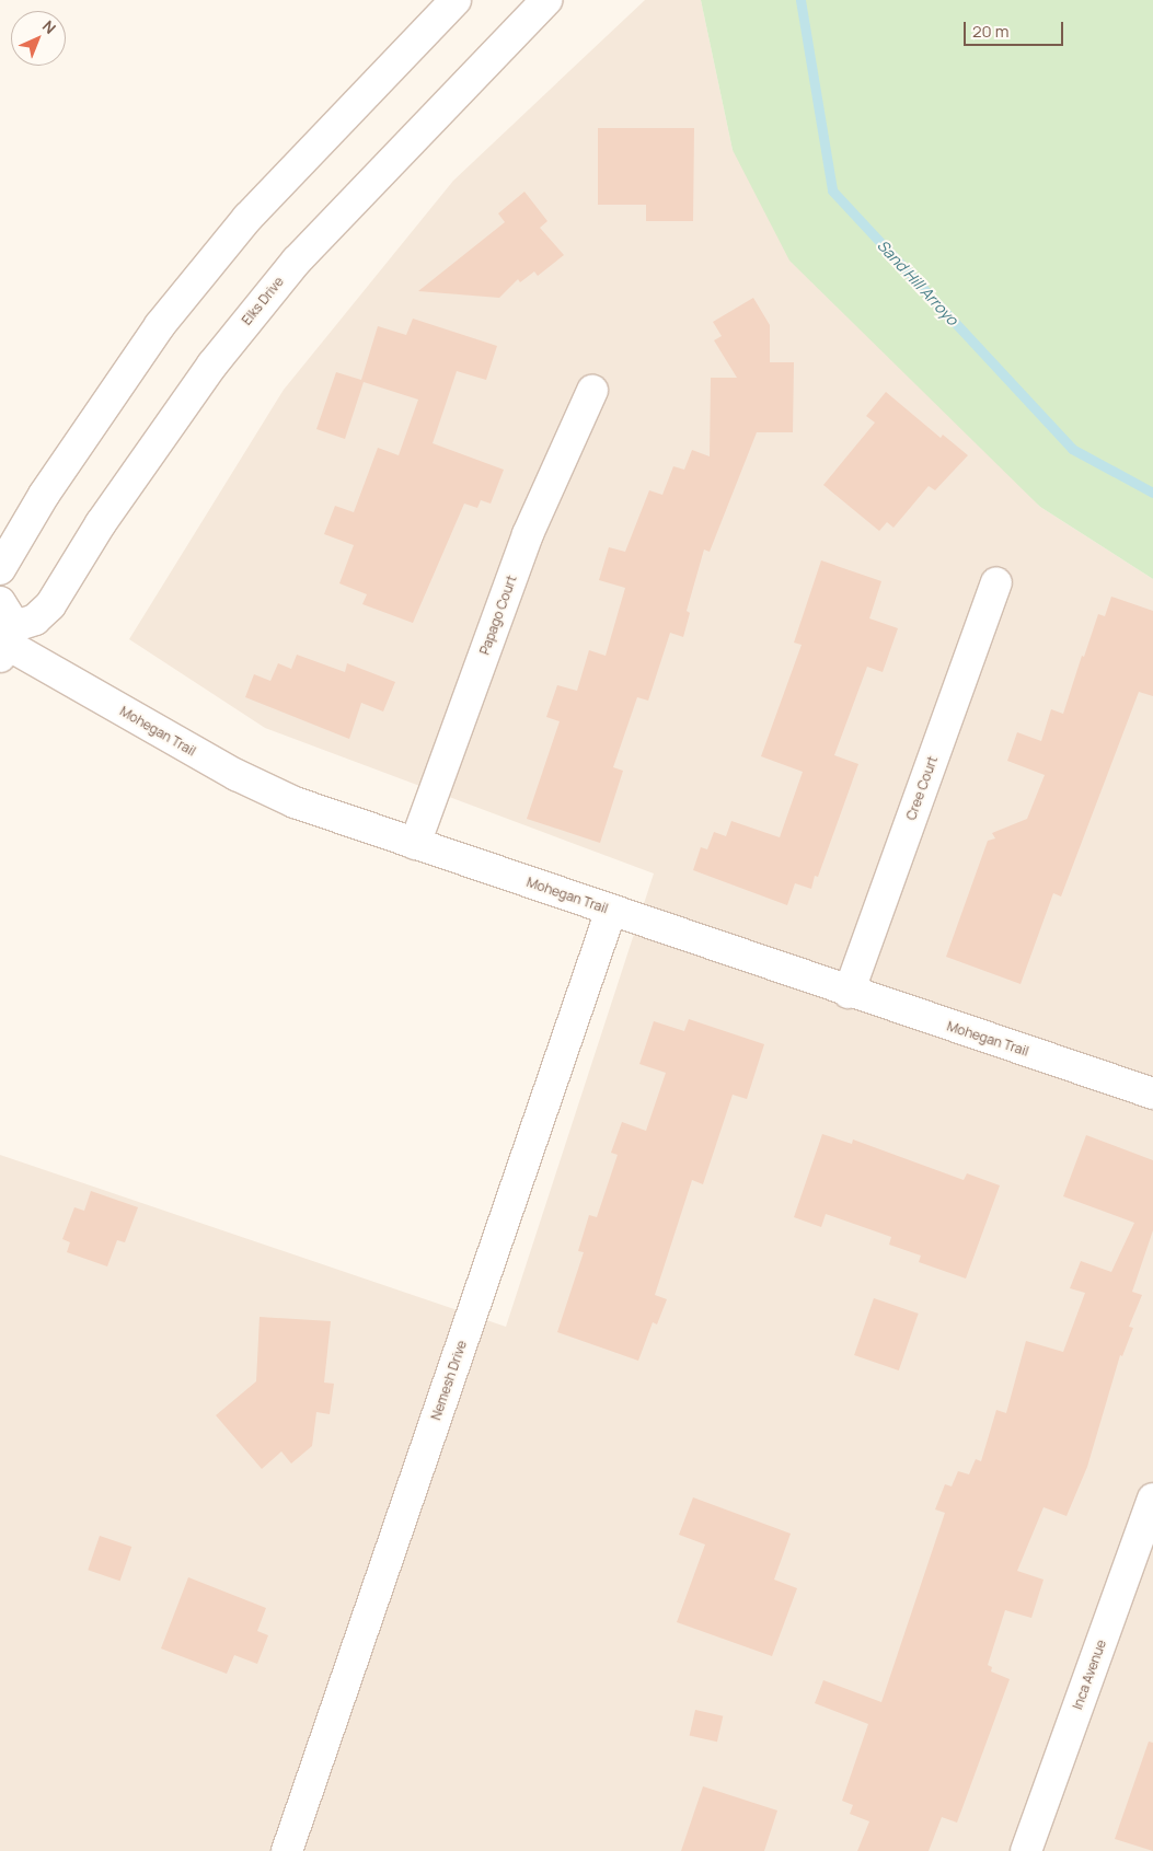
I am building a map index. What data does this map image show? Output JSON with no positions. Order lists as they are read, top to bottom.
{
  "streets": {
    "street": [
      "Elks Drive",
      "Papago Court",
      "Mohegan Trail",
      "Cree Court",
      "Nemesh Drive",
      "Inca Avenue"
    ]
  },
  "crossings": [
    ["Elks Drive", "Mohegan Trail"],
    ["Papago Court", "Mohegan Trail"],
    ["Mohegan Trail", "Cree Court"],
    ["Mohegan Trail", "Nemesh Drive"]
  ],
  "water": ["Sand Hill Arroyo"],
  "scale_bar": "20 m",
  "north": "top right"
}
